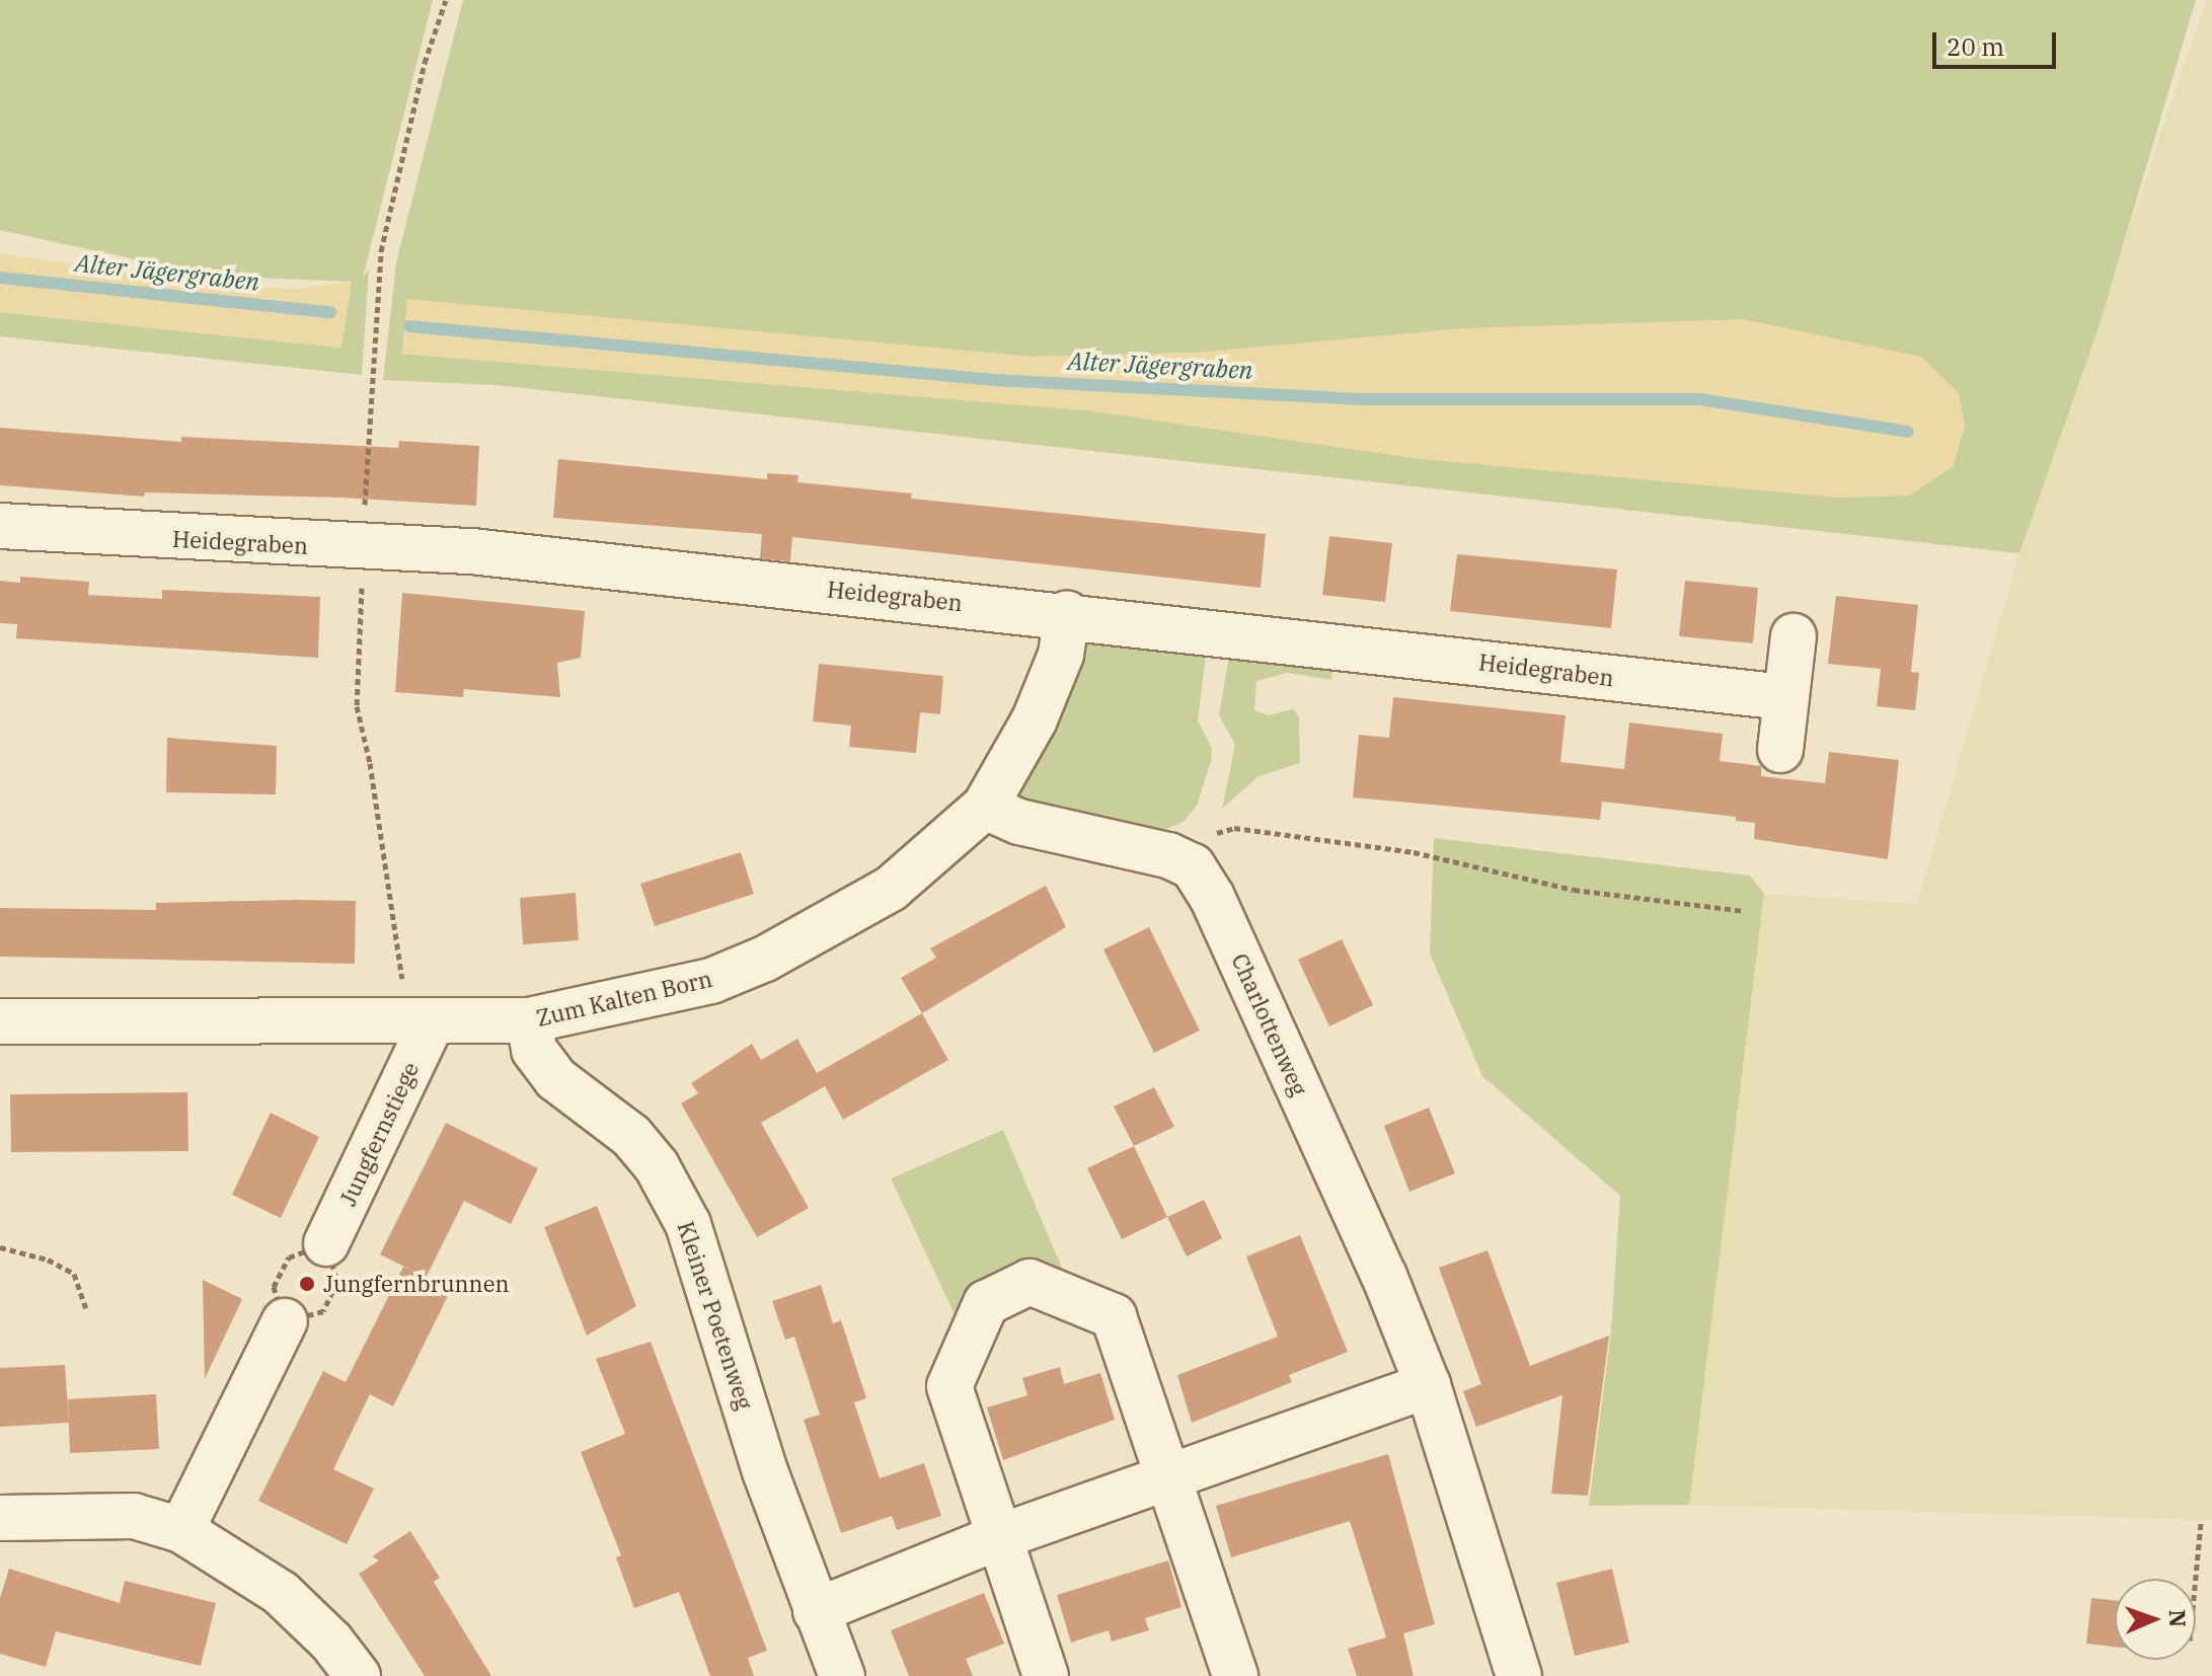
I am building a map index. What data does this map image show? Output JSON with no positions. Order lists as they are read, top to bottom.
{
  "streets": {
    "street": [
      "Heidegraben",
      "Zum Kalten Born",
      "Charlottenweg",
      "Jungfernstiege",
      "Kleiner Poetenweg"
    ]
  },
  "crossings": [
    ["Heidegraben", "Zum Kalten Born"],
    ["Zum Kalten Born", "Charlottenweg"],
    ["Zum Kalten Born", "Jungfernstiege"],
    ["Zum Kalten Born", "Kleiner Poetenweg"]
  ],
  "water": ["Alter Jägergraben"],
  "places": ["Jungfernbrunnen"],
  "scale_bar": "20 m",
  "north": "right"
}
